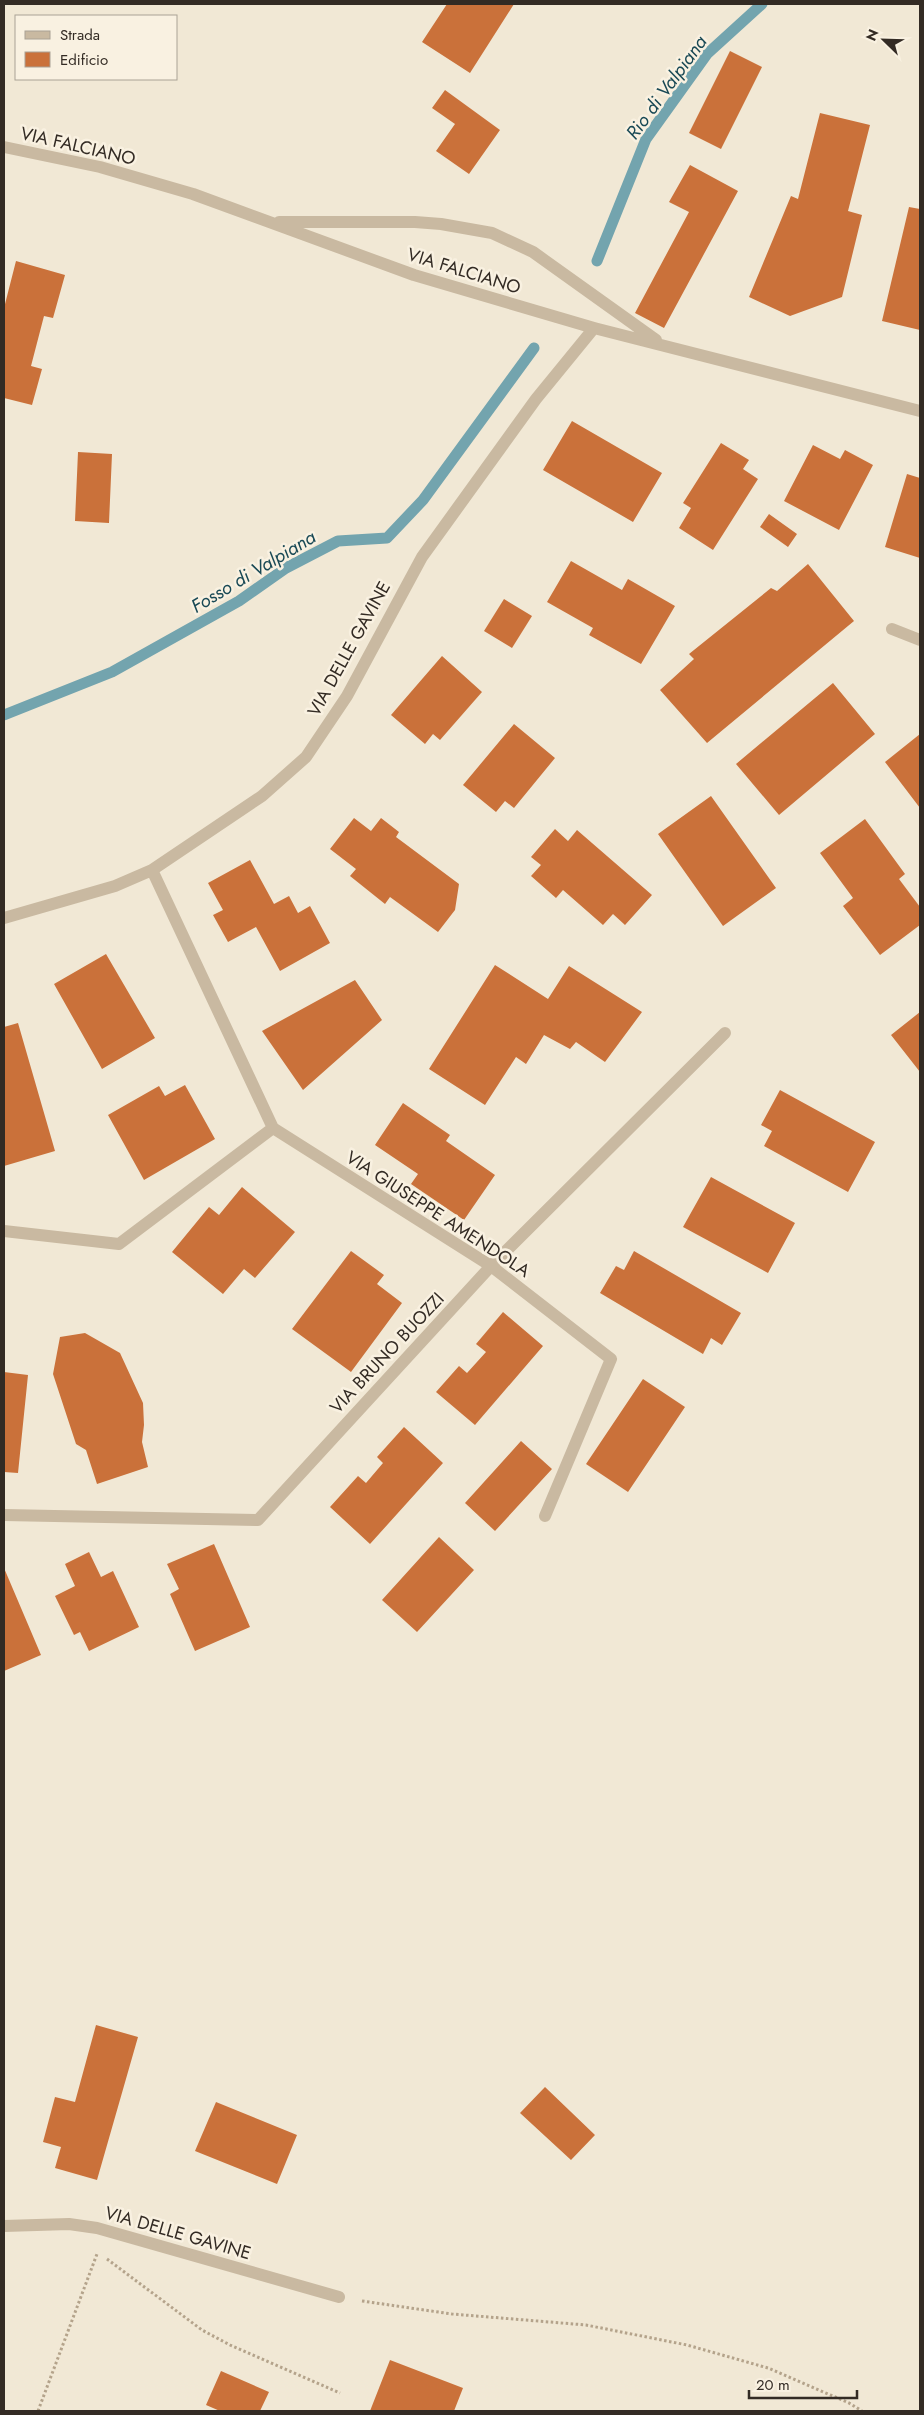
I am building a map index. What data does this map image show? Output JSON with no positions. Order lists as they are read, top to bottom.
{
  "streets": {
    "street": [
      "VIA FALCIANO",
      "VIA DELLE GAVINE",
      "VIA GIUSEPPE AMENDOLA",
      "VIA BRUNO BUOZZI"
    ]
  },
  "crossings": [
    ["VIA FALCIANO", "VIA DELLE GAVINE"],
    ["VIA GIUSEPPE AMENDOLA", "VIA BRUNO BUOZZI"]
  ],
  "water": ["Rio di Valpiana", "Fosso di Valpiana"],
  "legend": ["Strada", "Edificio"],
  "scale_bar": "20 m",
  "north": "top left"
}
